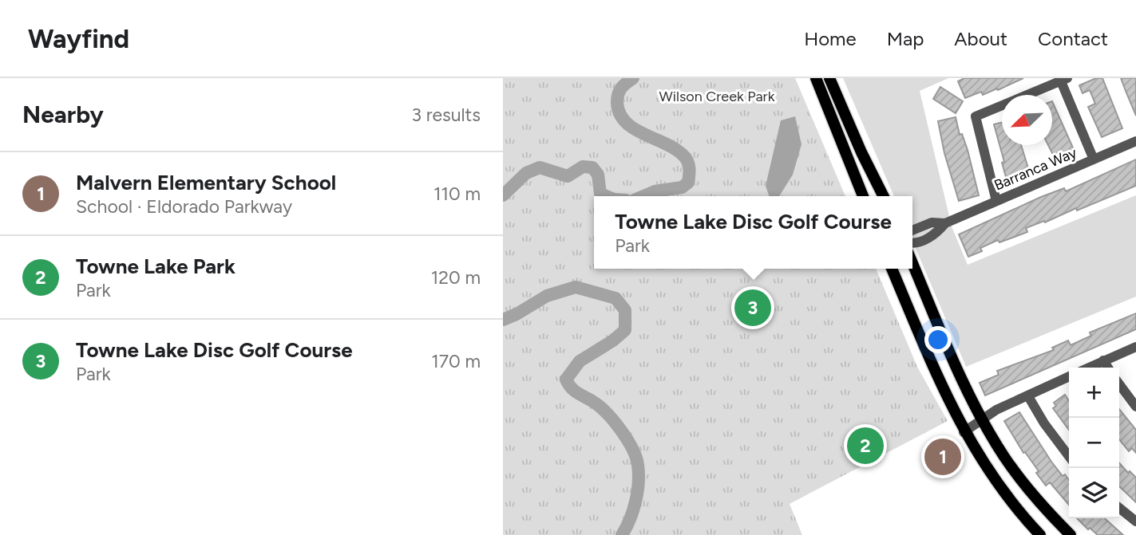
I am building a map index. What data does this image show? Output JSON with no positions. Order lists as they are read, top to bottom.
{
  "streets": {
    "street": ["Barranca Way"]
  },
  "parks": ["Wilson Creek Park"],
  "north": "bottom left",
  "page": {
    "header": "Wayfind",
    "nav": [
      "Home",
      "Map",
      "About",
      "Contact"
    ],
    "heading": ["Nearby", "3 results"],
    "list": [
      {
        "mark": "1",
        "name": "Malvern Elementary School",
        "note": "School · Eldorado Parkway",
        "value": "110 m"
      },
      {
        "mark": "2",
        "name": "Towne Lake Park",
        "note": "Park",
        "value": "120 m"
      },
      {
        "mark": "3",
        "name": "Towne Lake Disc Golf Course",
        "note": "Park",
        "value": "170 m"
      }
    ],
    "popup": ["Towne Lake Disc Golf Course", "Park"],
    "pins": ["3", "2", "1"],
    "map_buttons": ["+", "−"]
  }
}
